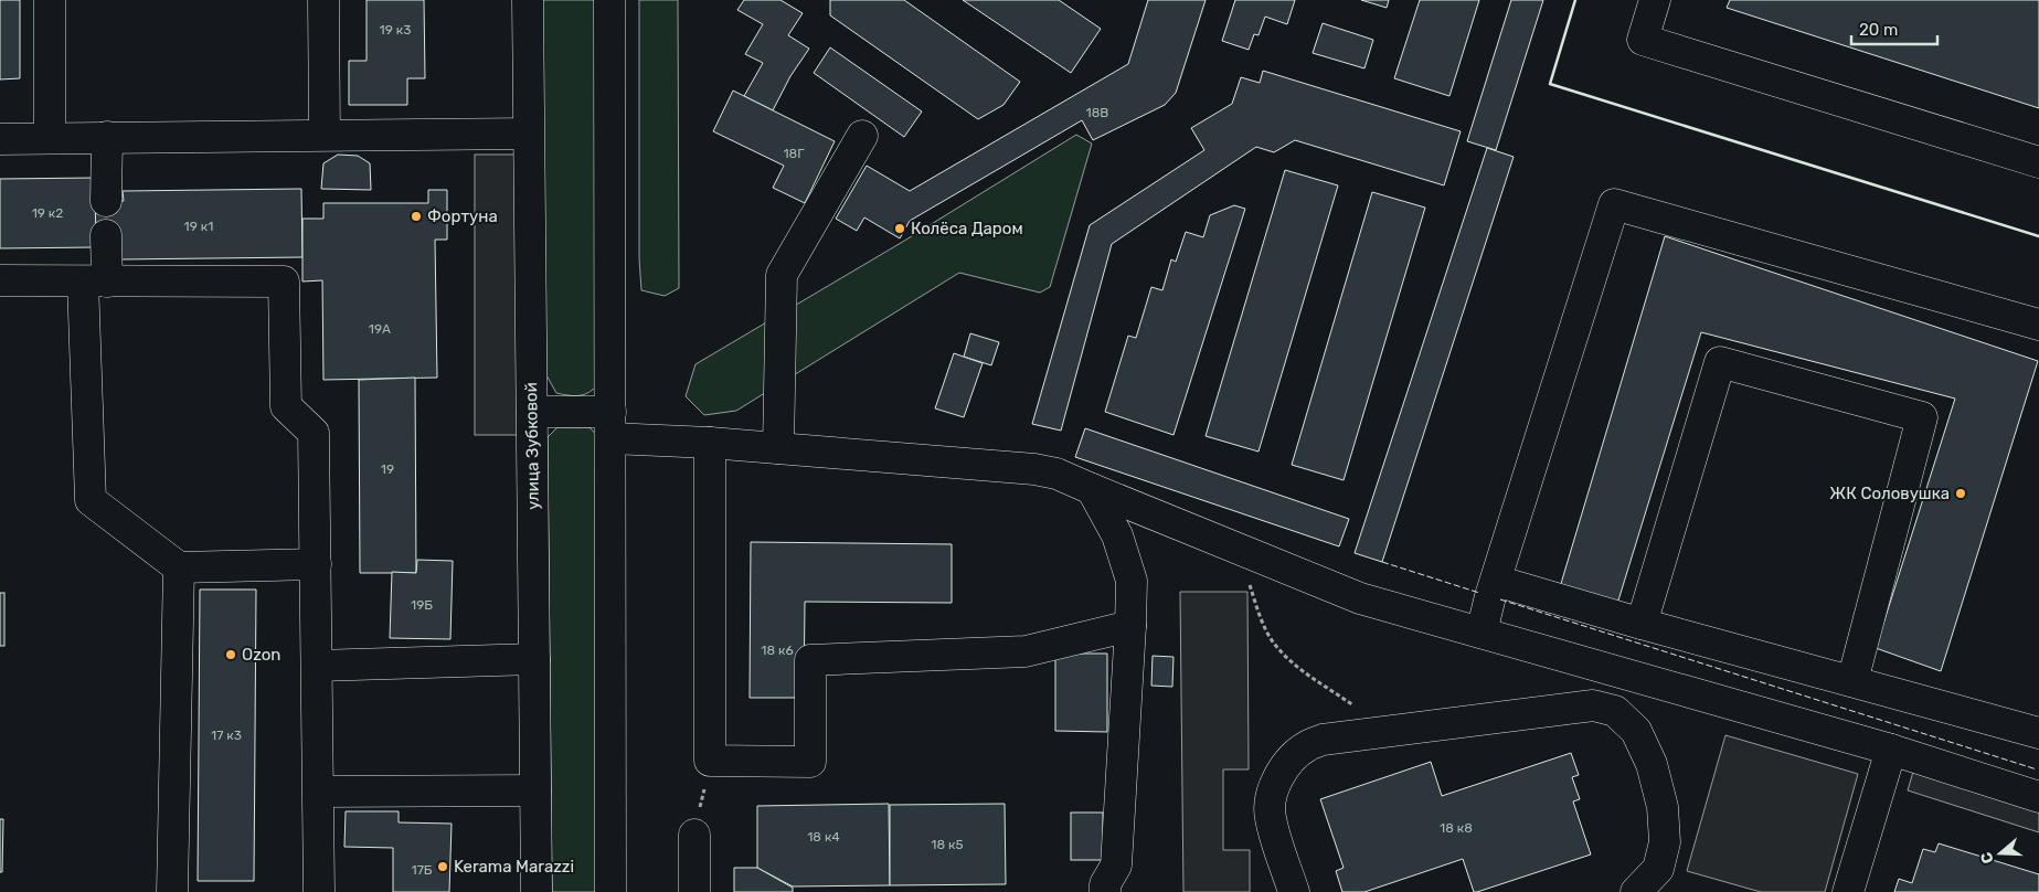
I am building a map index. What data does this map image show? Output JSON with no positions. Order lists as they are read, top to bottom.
{
  "streets": {
    "main road": ["улица Зубковой"]
  },
  "places": [
    "Фортуна",
    "Колёса Даром",
    "ЖК Соловушка",
    "Ozon",
    "Kerama Marazzi"
  ],
  "house_numbers": [
    "19 к3",
    "18В",
    "18Г",
    "19 к2",
    "19 к1",
    "19А",
    "19",
    "19Б",
    "18 к6",
    "17 к3",
    "18 к8",
    "18 к4",
    "18 к5",
    "17Б"
  ],
  "scale_bar": "20 m",
  "north": "left"
}
